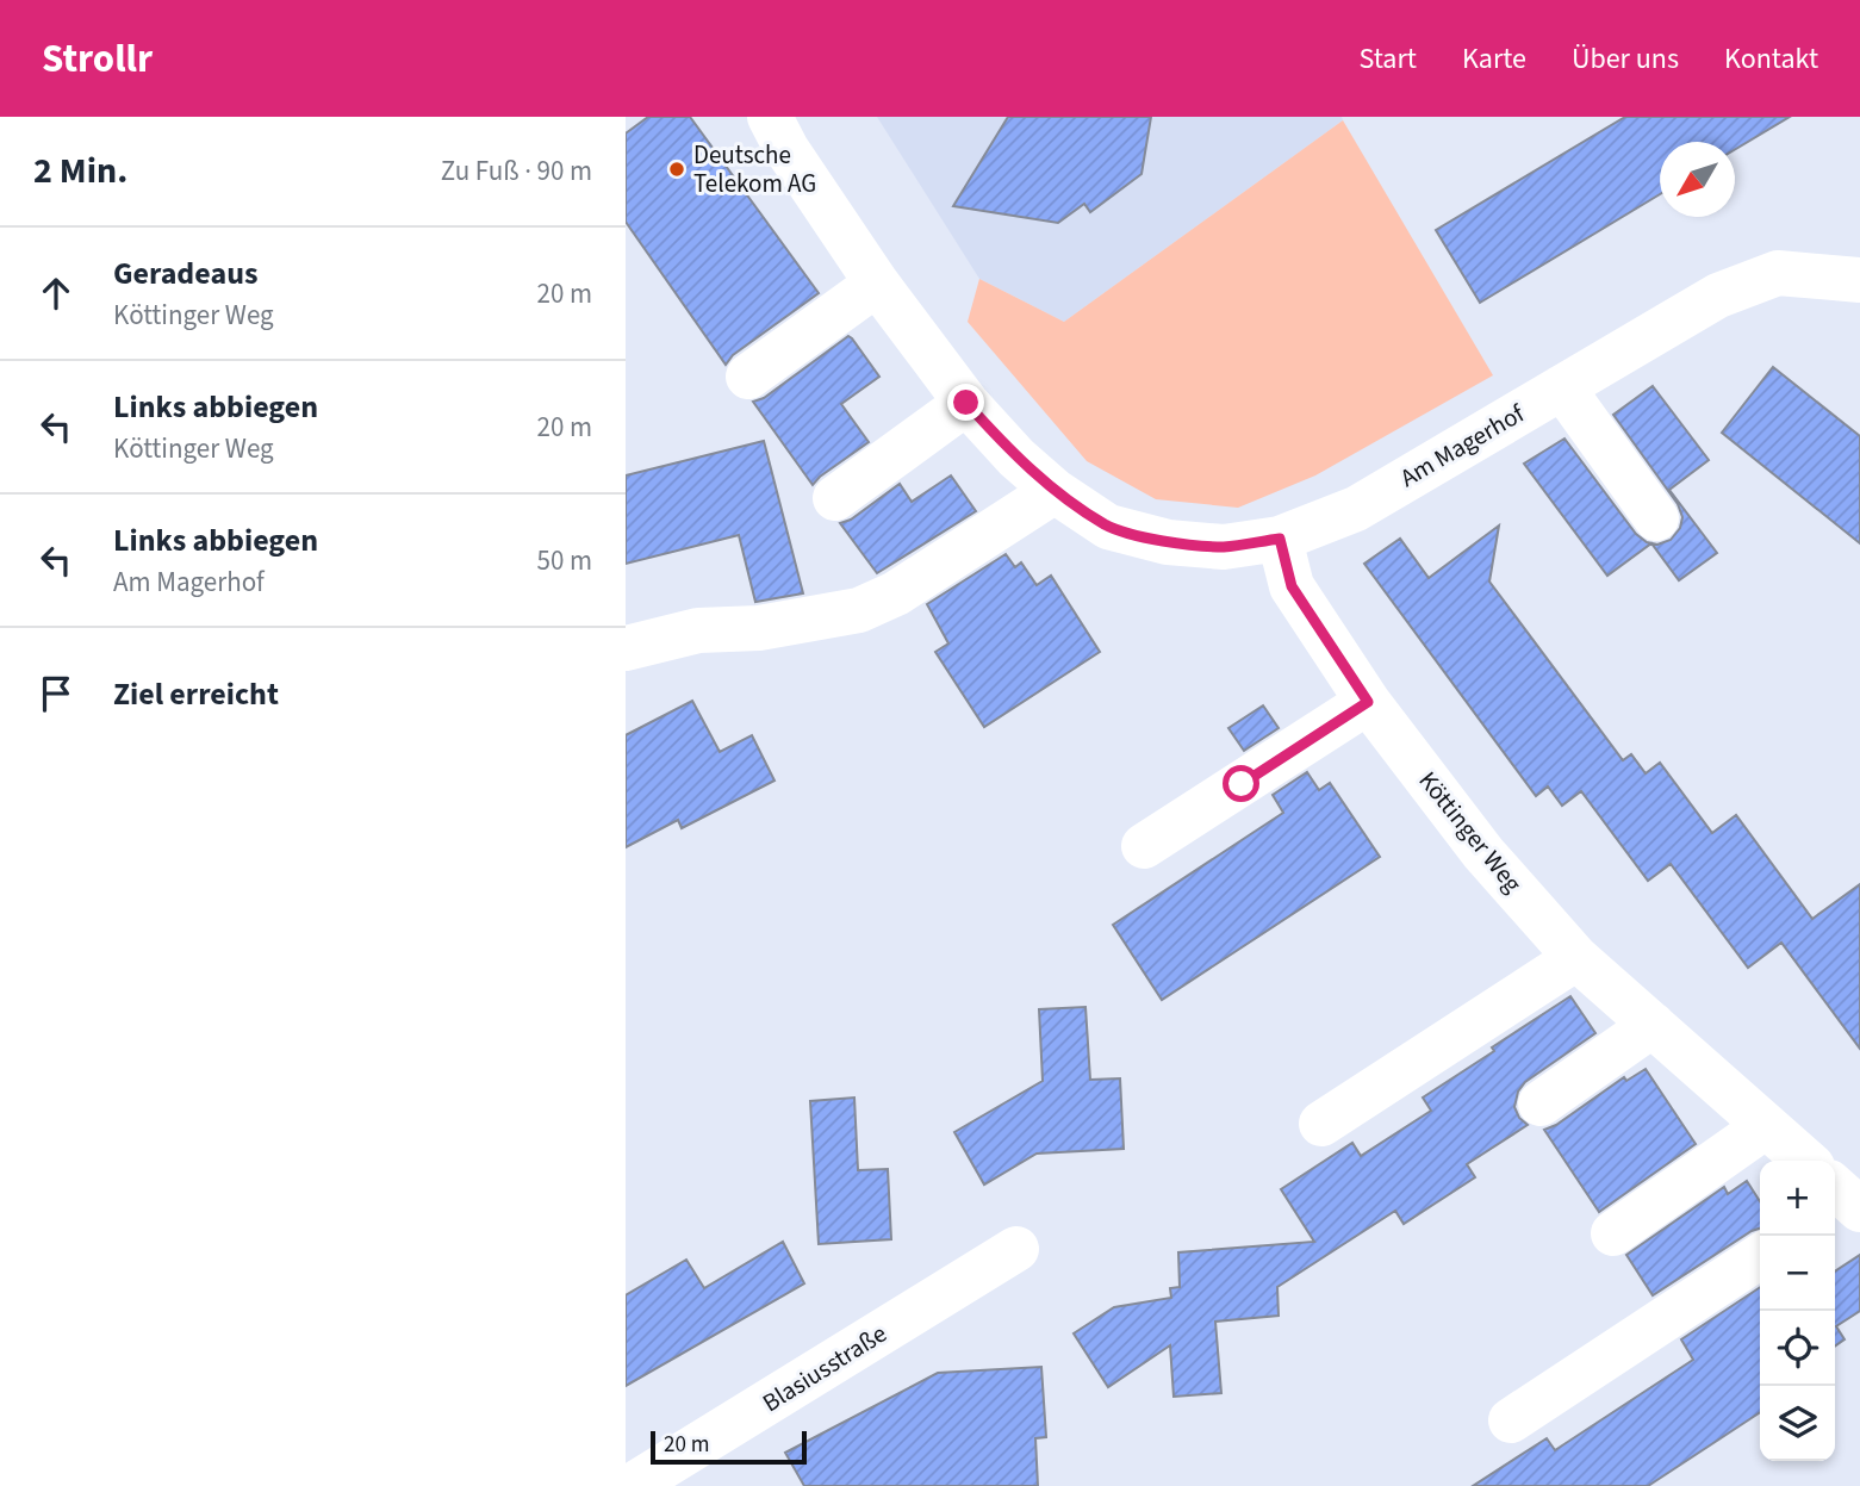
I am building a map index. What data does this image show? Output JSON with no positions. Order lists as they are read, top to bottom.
{
  "streets": {
    "street": ["Am Magerhof", "Köttinger Weg", "Blasiusstraße"]
  },
  "crossings": [
    ["Am Magerhof", "Köttinger Weg"]
  ],
  "places": ["Deutsche Telekom AG"],
  "scale_bar": "20 m",
  "north": "bottom left",
  "page": {
    "header": "Strollr",
    "nav": [
      "Start",
      "Karte",
      "Über uns",
      "Kontakt"
    ],
    "heading": ["2 Min.", "Zu Fuß · 90 m"],
    "list": [
      ["Geradeaus", "Köttinger Weg", "20 m"],
      ["Links abbiegen", "Köttinger Weg", "20 m"],
      ["Links abbiegen", "Am Magerhof", "50 m"],
      "Ziel erreicht"
    ],
    "map_buttons": ["+", "−"],
    "scale": "20 m"
  }
}
